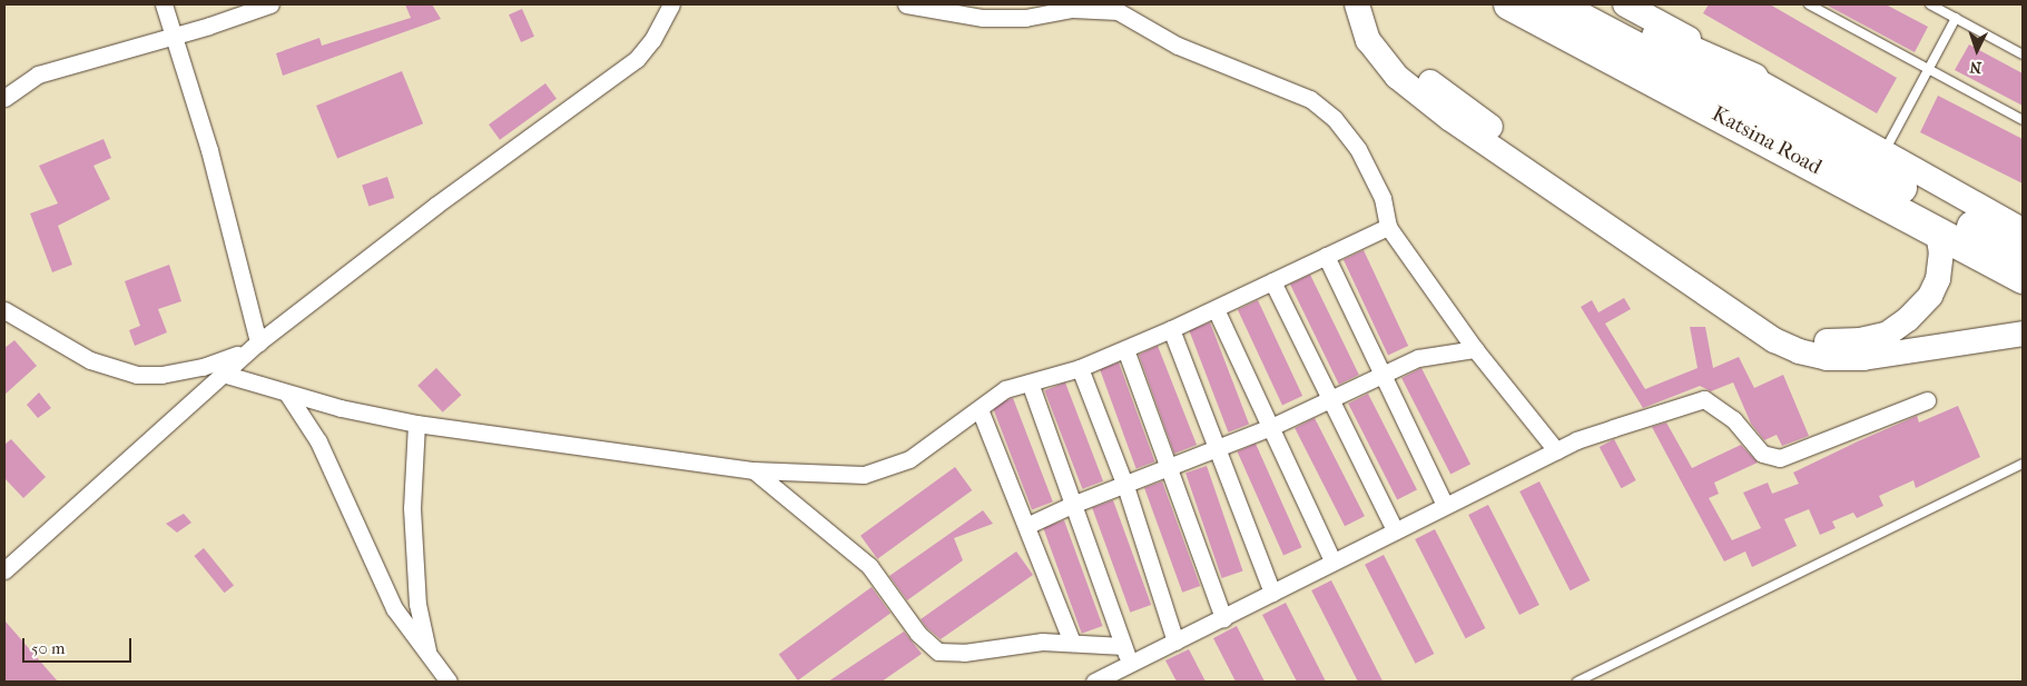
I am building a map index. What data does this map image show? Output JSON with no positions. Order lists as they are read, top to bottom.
{
  "streets": {
    "highway": ["Katsina Road"]
  },
  "scale_bar": "50 m",
  "north": "bottom"
}
